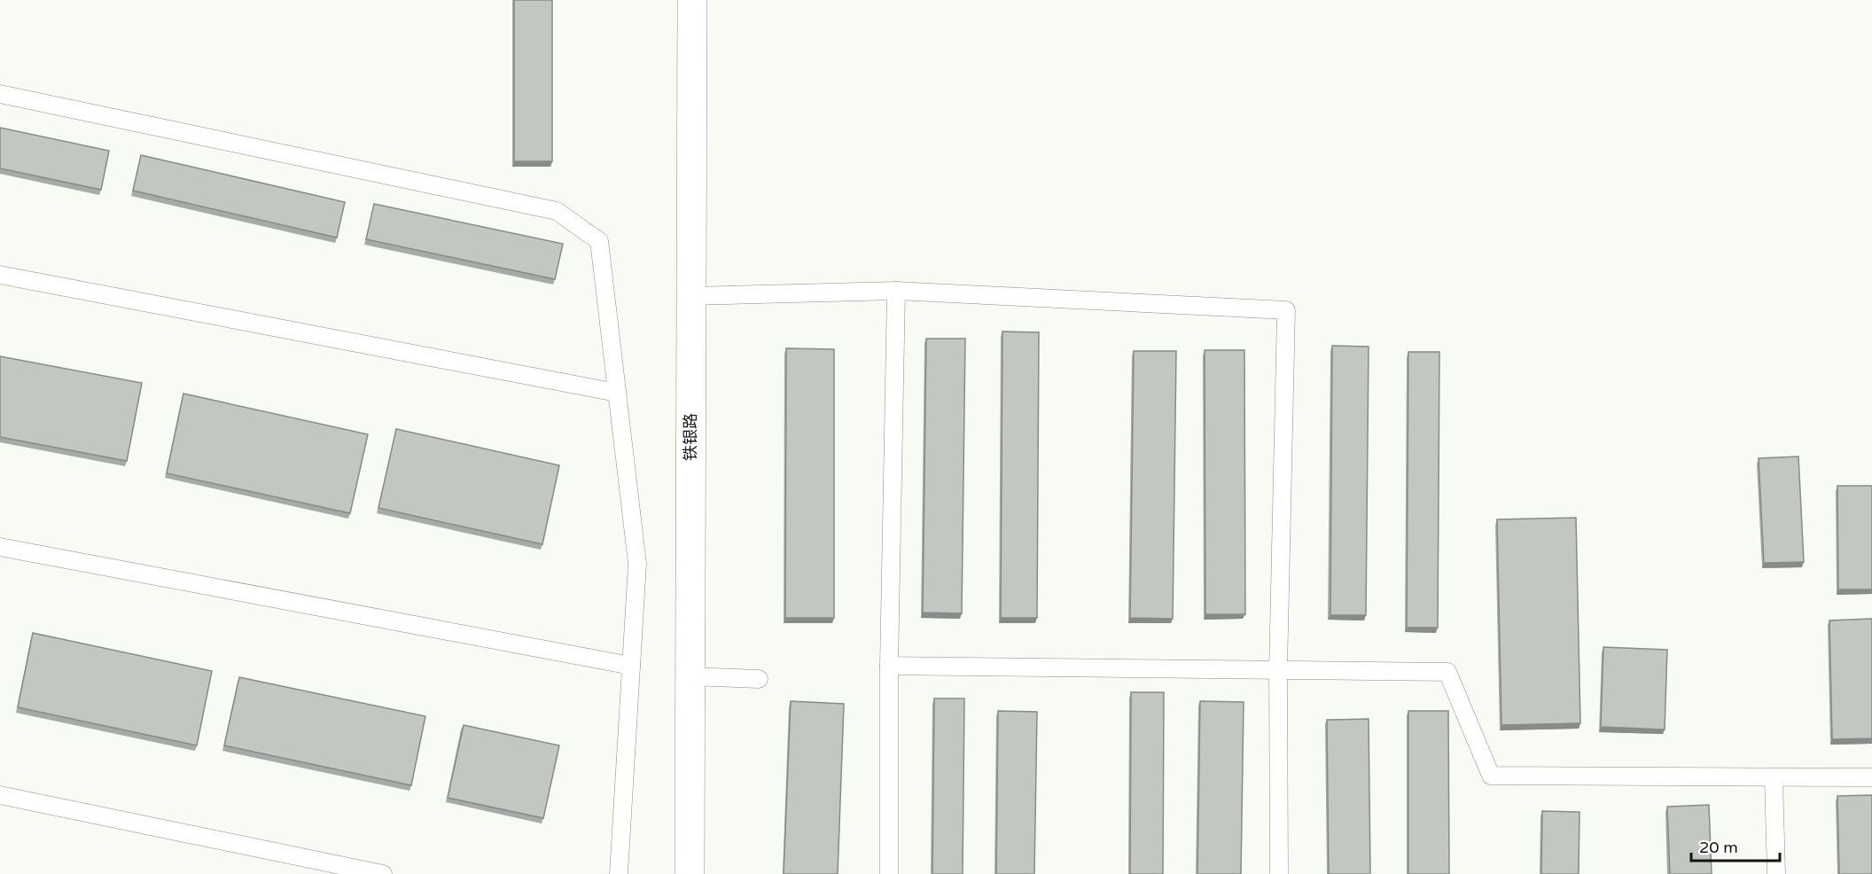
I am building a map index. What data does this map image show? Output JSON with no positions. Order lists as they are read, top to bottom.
{
  "streets": {
    "main road": ["铁银路"]
  },
  "scale_bar": "20 m"
}
